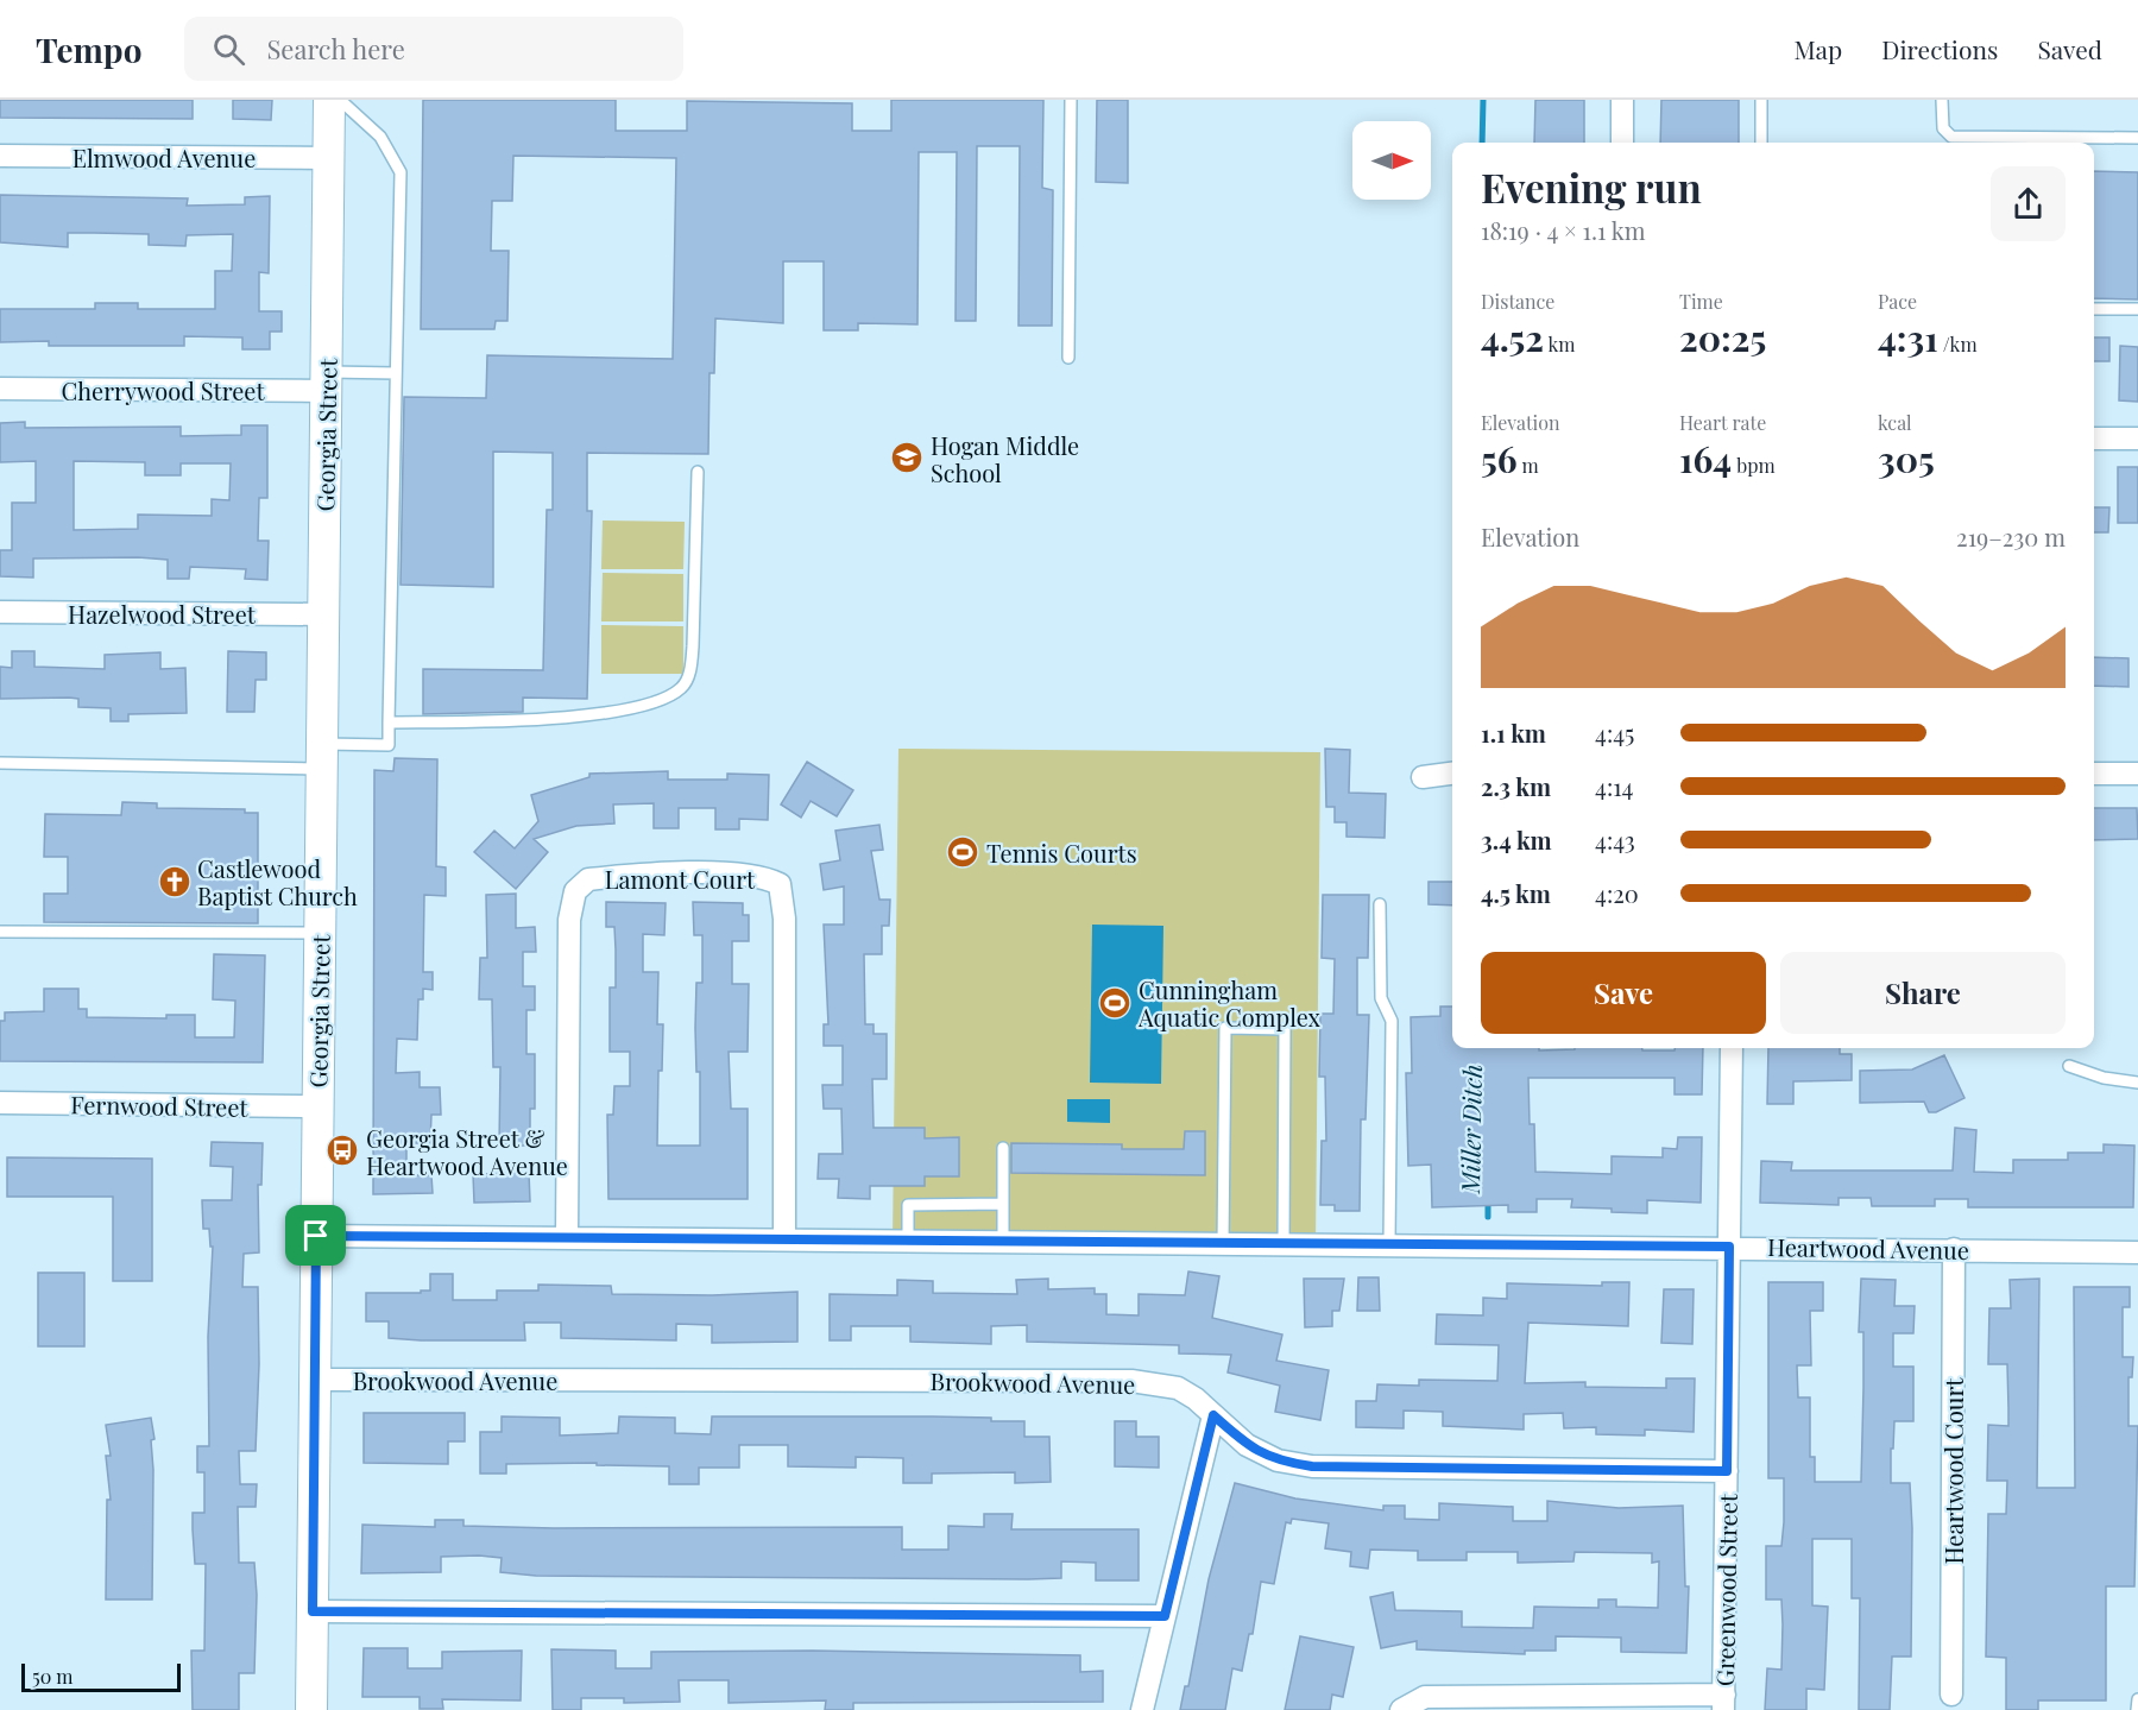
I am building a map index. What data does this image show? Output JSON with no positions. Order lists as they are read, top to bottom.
{
  "streets": {
    "main road": ["Georgia Street"],
    "street": [
      "Elmwood Avenue",
      "Cherrywood Street",
      "Hazelwood Street",
      "Lamont Court",
      "Fernwood Street",
      "Heartwood Avenue",
      "Brookwood Avenue",
      "Heartwood Court",
      "Greenwood Street"
    ]
  },
  "crossings": [
    ["Elmwood Avenue", "Georgia Street"],
    ["Cherrywood Street", "Georgia Street"],
    ["Georgia Street", "Hazelwood Street"],
    ["Georgia Street", "Fernwood Street"],
    ["Georgia Street", "Heartwood Avenue"],
    ["Georgia Street", "Brookwood Avenue"],
    ["Lamont Court", "Heartwood Avenue"],
    ["Heartwood Avenue", "Heartwood Court"],
    ["Heartwood Avenue", "Greenwood Street"],
    ["Brookwood Avenue", "Greenwood Street"]
  ],
  "water": ["Miller Ditch"],
  "places": {
    "school or university": ["Hogan Middle School"],
    "sports": ["Tennis Courts", "Cunningham Aquatic Complex"],
    "church": ["Castlewood Baptist Church"],
    "bus stop": ["Georgia Street & Heartwood Avenue"]
  },
  "scale_bar": "50 m",
  "north": "right",
  "page": {
    "header": "Tempo",
    "search": "Search here",
    "nav": ["Map", "Directions", "Saved"],
    "heading": ["Evening run", "18:19 · 4 × 1.1 km"],
    "stats": [
      ["Distance", "4.52 km"],
      ["Time", "20:25"],
      ["Pace", "4:31 /km"],
      ["Elevation", "56 m"],
      ["Heart rate", "164 bpm"],
      ["kcal", "305"]
    ],
    "chart": ["Elevation", "219–230 m"],
    "list": [
      {
        "name": "1.1 km",
        "note": "4:45"
      },
      {
        "name": "2.3 km",
        "note": "4:14"
      },
      {
        "name": "3.4 km",
        "note": "4:43"
      },
      {
        "name": "4.5 km",
        "note": "4:20"
      }
    ],
    "buttons": ["Save", "Share"],
    "scale": "50 m"
  }
}
